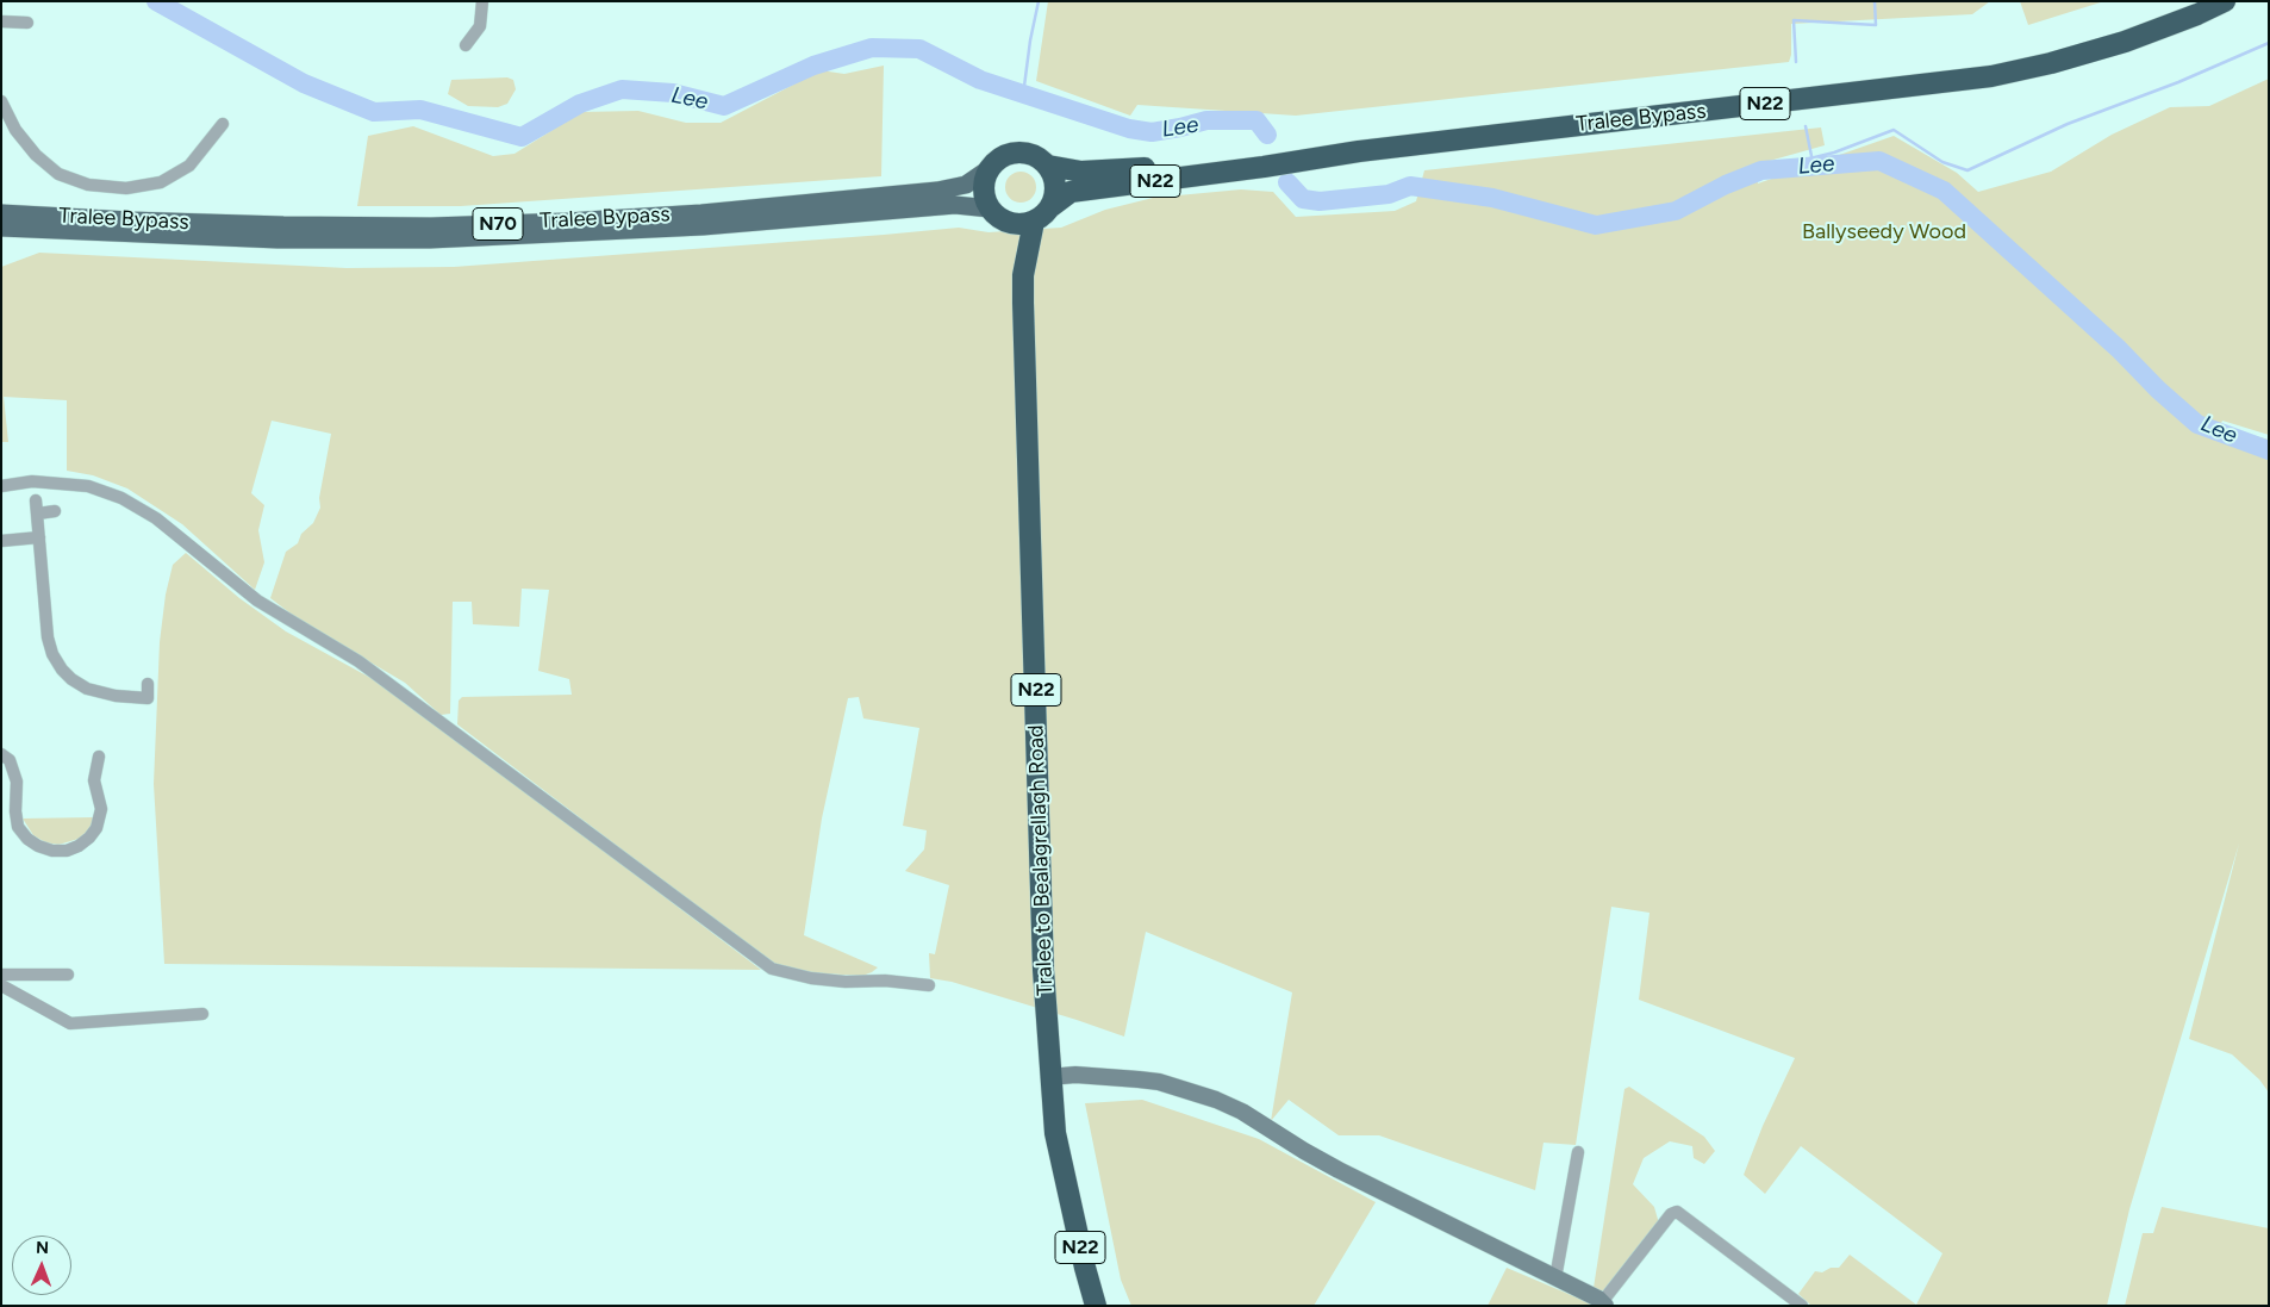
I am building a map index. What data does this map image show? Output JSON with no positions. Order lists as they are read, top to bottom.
{
  "streets": {
    "highway": ["N22", "Tralee Bypass", "Tralee to Bealagrellagh Road"],
    "main road": ["N70"]
  },
  "crossings": [
    ["N22", "Tralee Bypass"],
    ["N22", "Tralee to Bealagrellagh Road"],
    ["Tralee Bypass", "Tralee to Bealagrellagh Road"]
  ],
  "water": ["Lee"],
  "parks": ["Ballyseedy Wood"],
  "north": "top"
}
